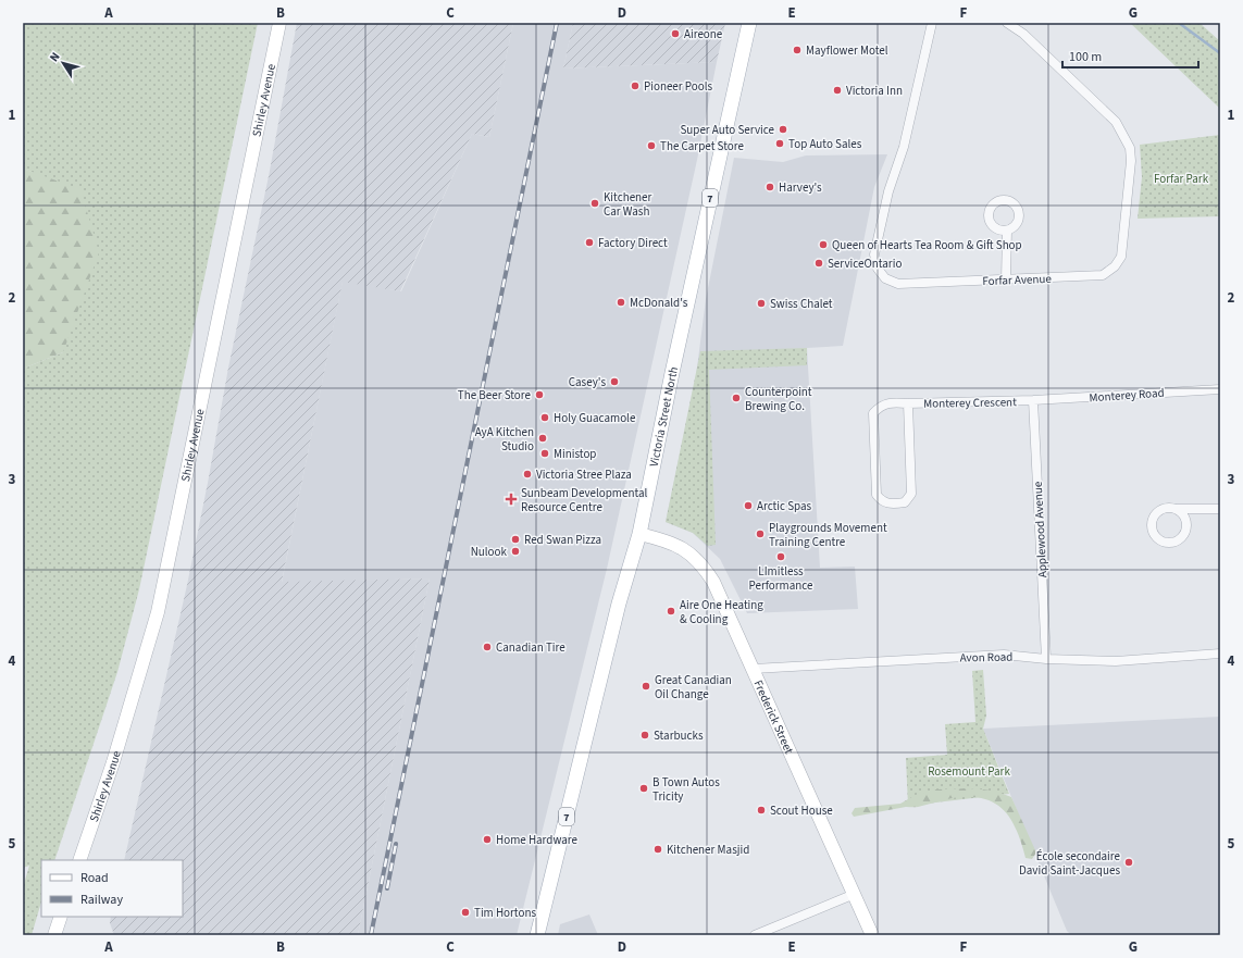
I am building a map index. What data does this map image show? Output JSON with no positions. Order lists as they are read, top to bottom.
{
  "streets": {
    "main road": [
      "Shirley Avenue",
      "7",
      "Victoria Street North",
      "Frederick Street"
    ],
    "street": [
      "Forfar Avenue",
      "Monterey Road",
      "Monterey Crescent",
      "Applewood Avenue",
      "Avon Road"
    ]
  },
  "crossings": [
    ["Monterey Road", "Monterey Crescent"],
    ["Monterey Road", "Applewood Avenue"],
    ["Monterey Crescent", "Applewood Avenue"],
    ["Victoria Street North", "Frederick Street"],
    ["Applewood Avenue", "Avon Road"],
    ["Avon Road", "Frederick Street"]
  ],
  "parks": ["Forfar Park", "Rosemount Park"],
  "places": {
    "other": [
      "Aireone",
      "Mayflower Motel",
      "Pioneer Pools",
      "Victoria Inn",
      "Super Auto Service",
      "Top Auto Sales",
      "The Carpet Store",
      "Harvey's",
      "Kitchener Car Wash",
      "Factory Direct",
      "Queen of Hearts Tea Room & Gift Shop",
      "ServiceOntario",
      "McDonald's",
      "Swiss Chalet",
      "Casey's",
      "The Beer Store",
      "Counterpoint Brewing Co.",
      "Holy Guacamole",
      "AyA Kitchen Studio",
      "Ministop",
      "Victoria Stree Plaza",
      "Arctic Spas",
      "Playgrounds Movement Training Centre",
      "Red Swan Pizza",
      "Nulook",
      "LImitless Performance",
      "Aire One Heating & Cooling",
      "Canadian Tire",
      "Great Canadian Oil Change",
      "Starbucks",
      "B Town Autos Tricity",
      "Scout House",
      "Home Hardware",
      "Kitchener Masjid",
      "École secondaire David Saint-Jacques",
      "Tim Hortons"
    ],
    "health": ["Sunbeam Developmental Resource Centre"]
  },
  "legend": ["Road", "Railway"],
  "scale_bar": "100 m",
  "north": "top left",
  "grid": {
    "columns": [
      "A",
      "B",
      "C",
      "D",
      "E",
      "F",
      "G"
    ],
    "rows": [
      "1",
      "2",
      "3",
      "4",
      "5"
    ]
  }
}
